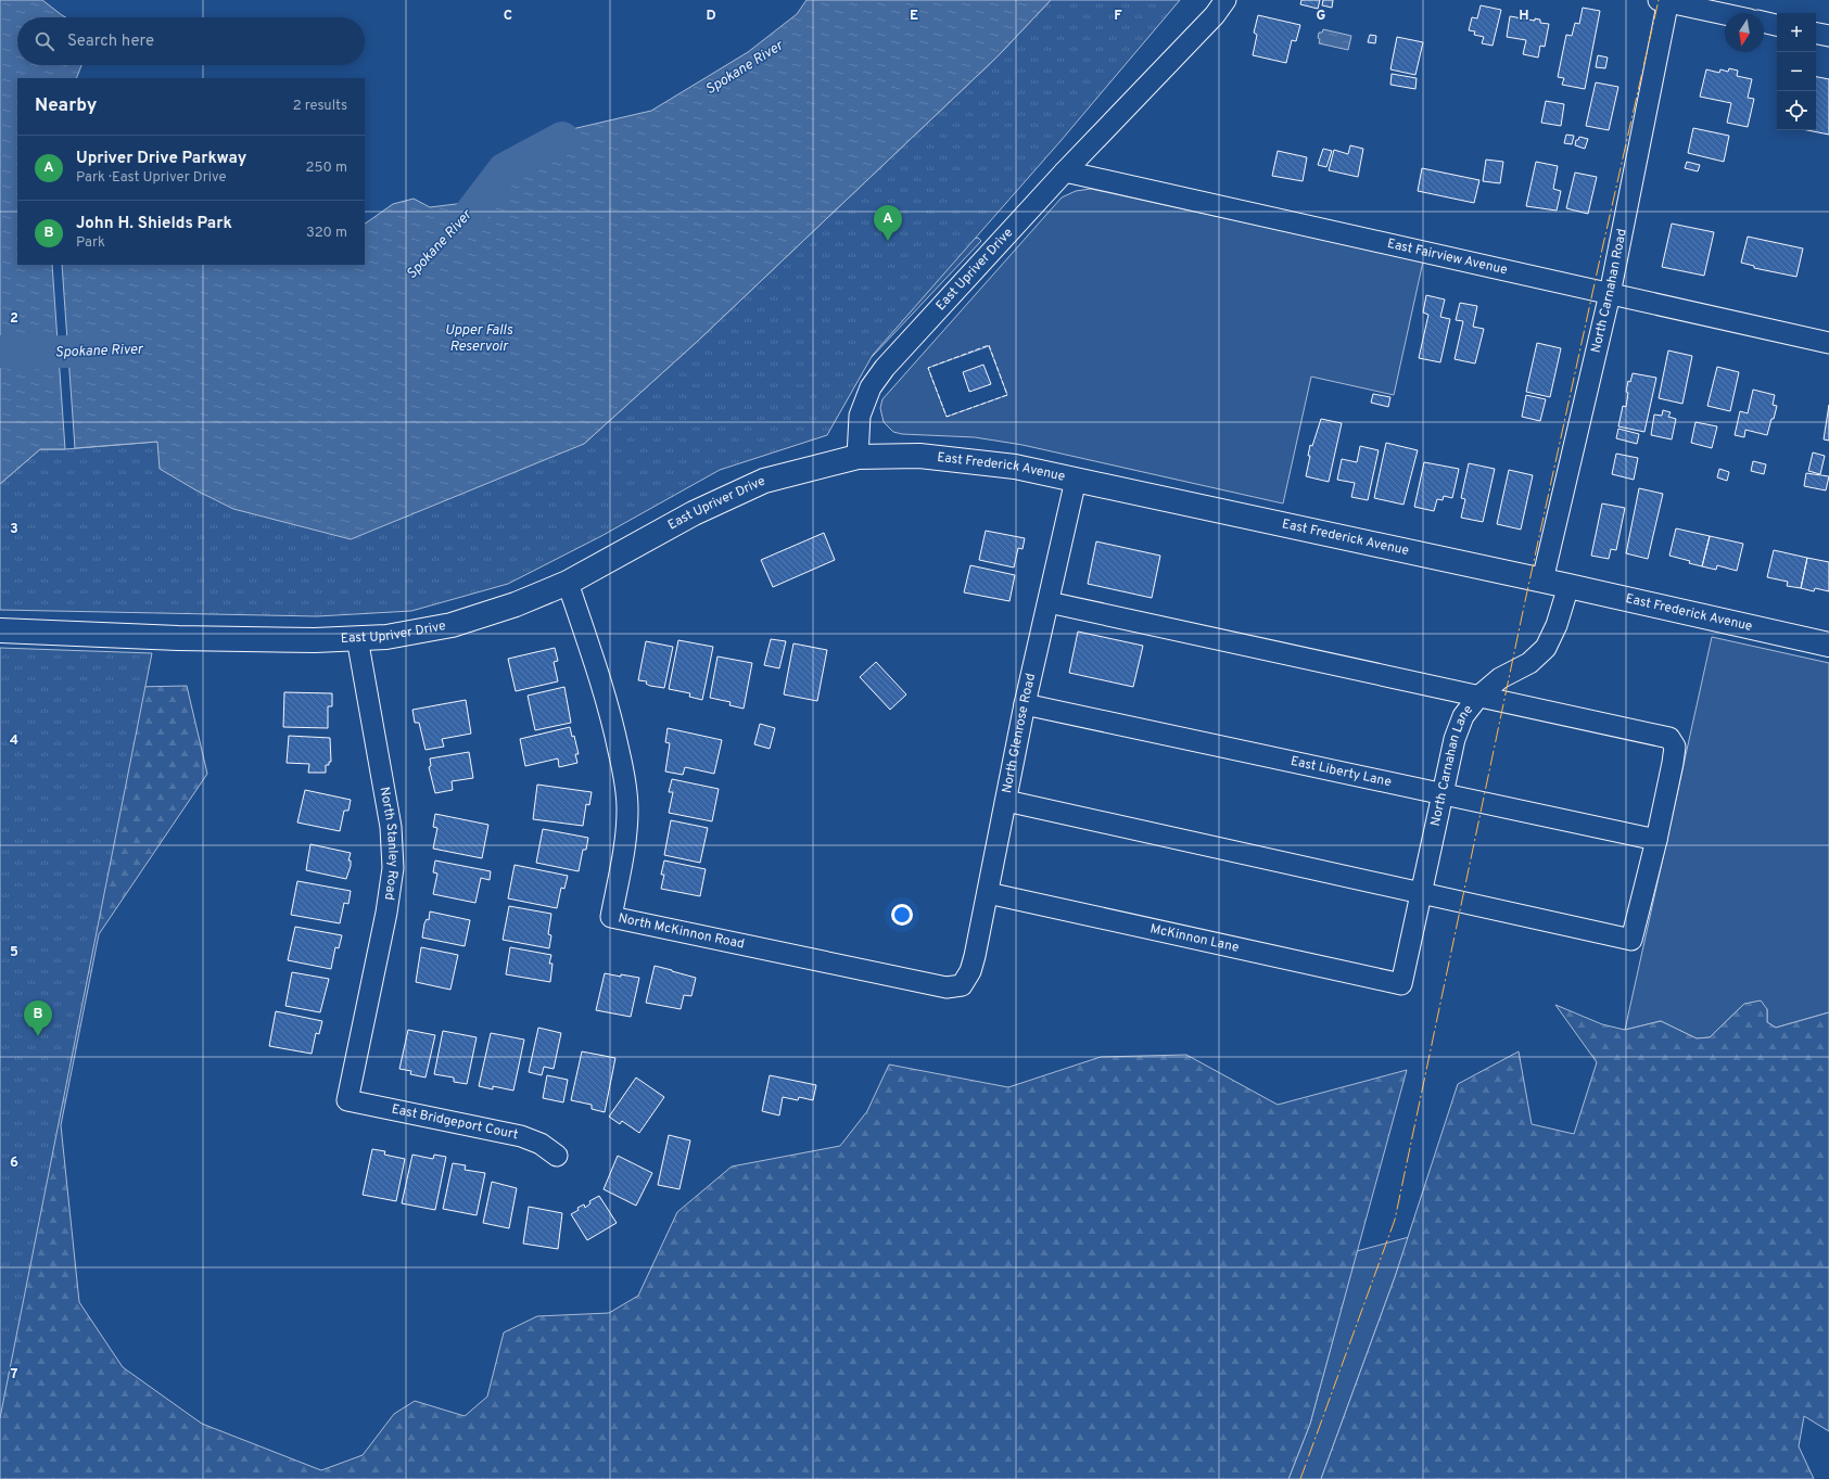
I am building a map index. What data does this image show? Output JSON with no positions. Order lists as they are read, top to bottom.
{
  "streets": {
    "main road": ["East Upriver Drive", "East Frederick Avenue"],
    "street": [
      "East Fairview Avenue",
      "North Carnahan Road",
      "North Glenrose Road",
      "North Carnahan Lane",
      "East Liberty Lane",
      "North Stanley Road",
      "North McKinnon Road",
      "McKinnon Lane",
      "East Bridgeport Court"
    ]
  },
  "crossings": [
    ["East Fairview Avenue", "East Upriver Drive"],
    ["East Fairview Avenue", "North Carnahan Road"],
    ["East Upriver Drive", "East Frederick Avenue"],
    ["East Upriver Drive", "North Stanley Road"],
    ["East Upriver Drive", "North McKinnon Road"],
    ["North Carnahan Road", "East Frederick Avenue"],
    ["East Frederick Avenue", "North Glenrose Road"],
    ["East Frederick Avenue", "North Carnahan Lane"],
    ["North Glenrose Road", "East Liberty Lane"],
    ["North Glenrose Road", "North McKinnon Road"],
    ["North Glenrose Road", "McKinnon Lane"],
    ["North Carnahan Lane", "East Liberty Lane"],
    ["North Carnahan Lane", "McKinnon Lane"],
    ["North Stanley Road", "East Bridgeport Court"]
  ],
  "water": ["Spokane River", "Upper Falls Reservoir"],
  "north": "bottom",
  "page": {
    "map_buttons": ["+", "−"],
    "search": "Search here",
    "heading": ["Nearby", "2 results"],
    "list": [
      {
        "mark": "A",
        "name": "Upriver Drive Parkway",
        "note": "Park · East Upriver Drive",
        "value": "250 m"
      },
      {
        "mark": "B",
        "name": "John H. Shields Park",
        "note": "Park",
        "value": "320 m"
      }
    ],
    "pins": ["A", "B"]
  },
  "grid": {
    "columns": [
      "C",
      "D",
      "E",
      "F",
      "G",
      "H"
    ],
    "rows": [
      "2",
      "3",
      "4",
      "5",
      "6",
      "7"
    ]
  }
}
